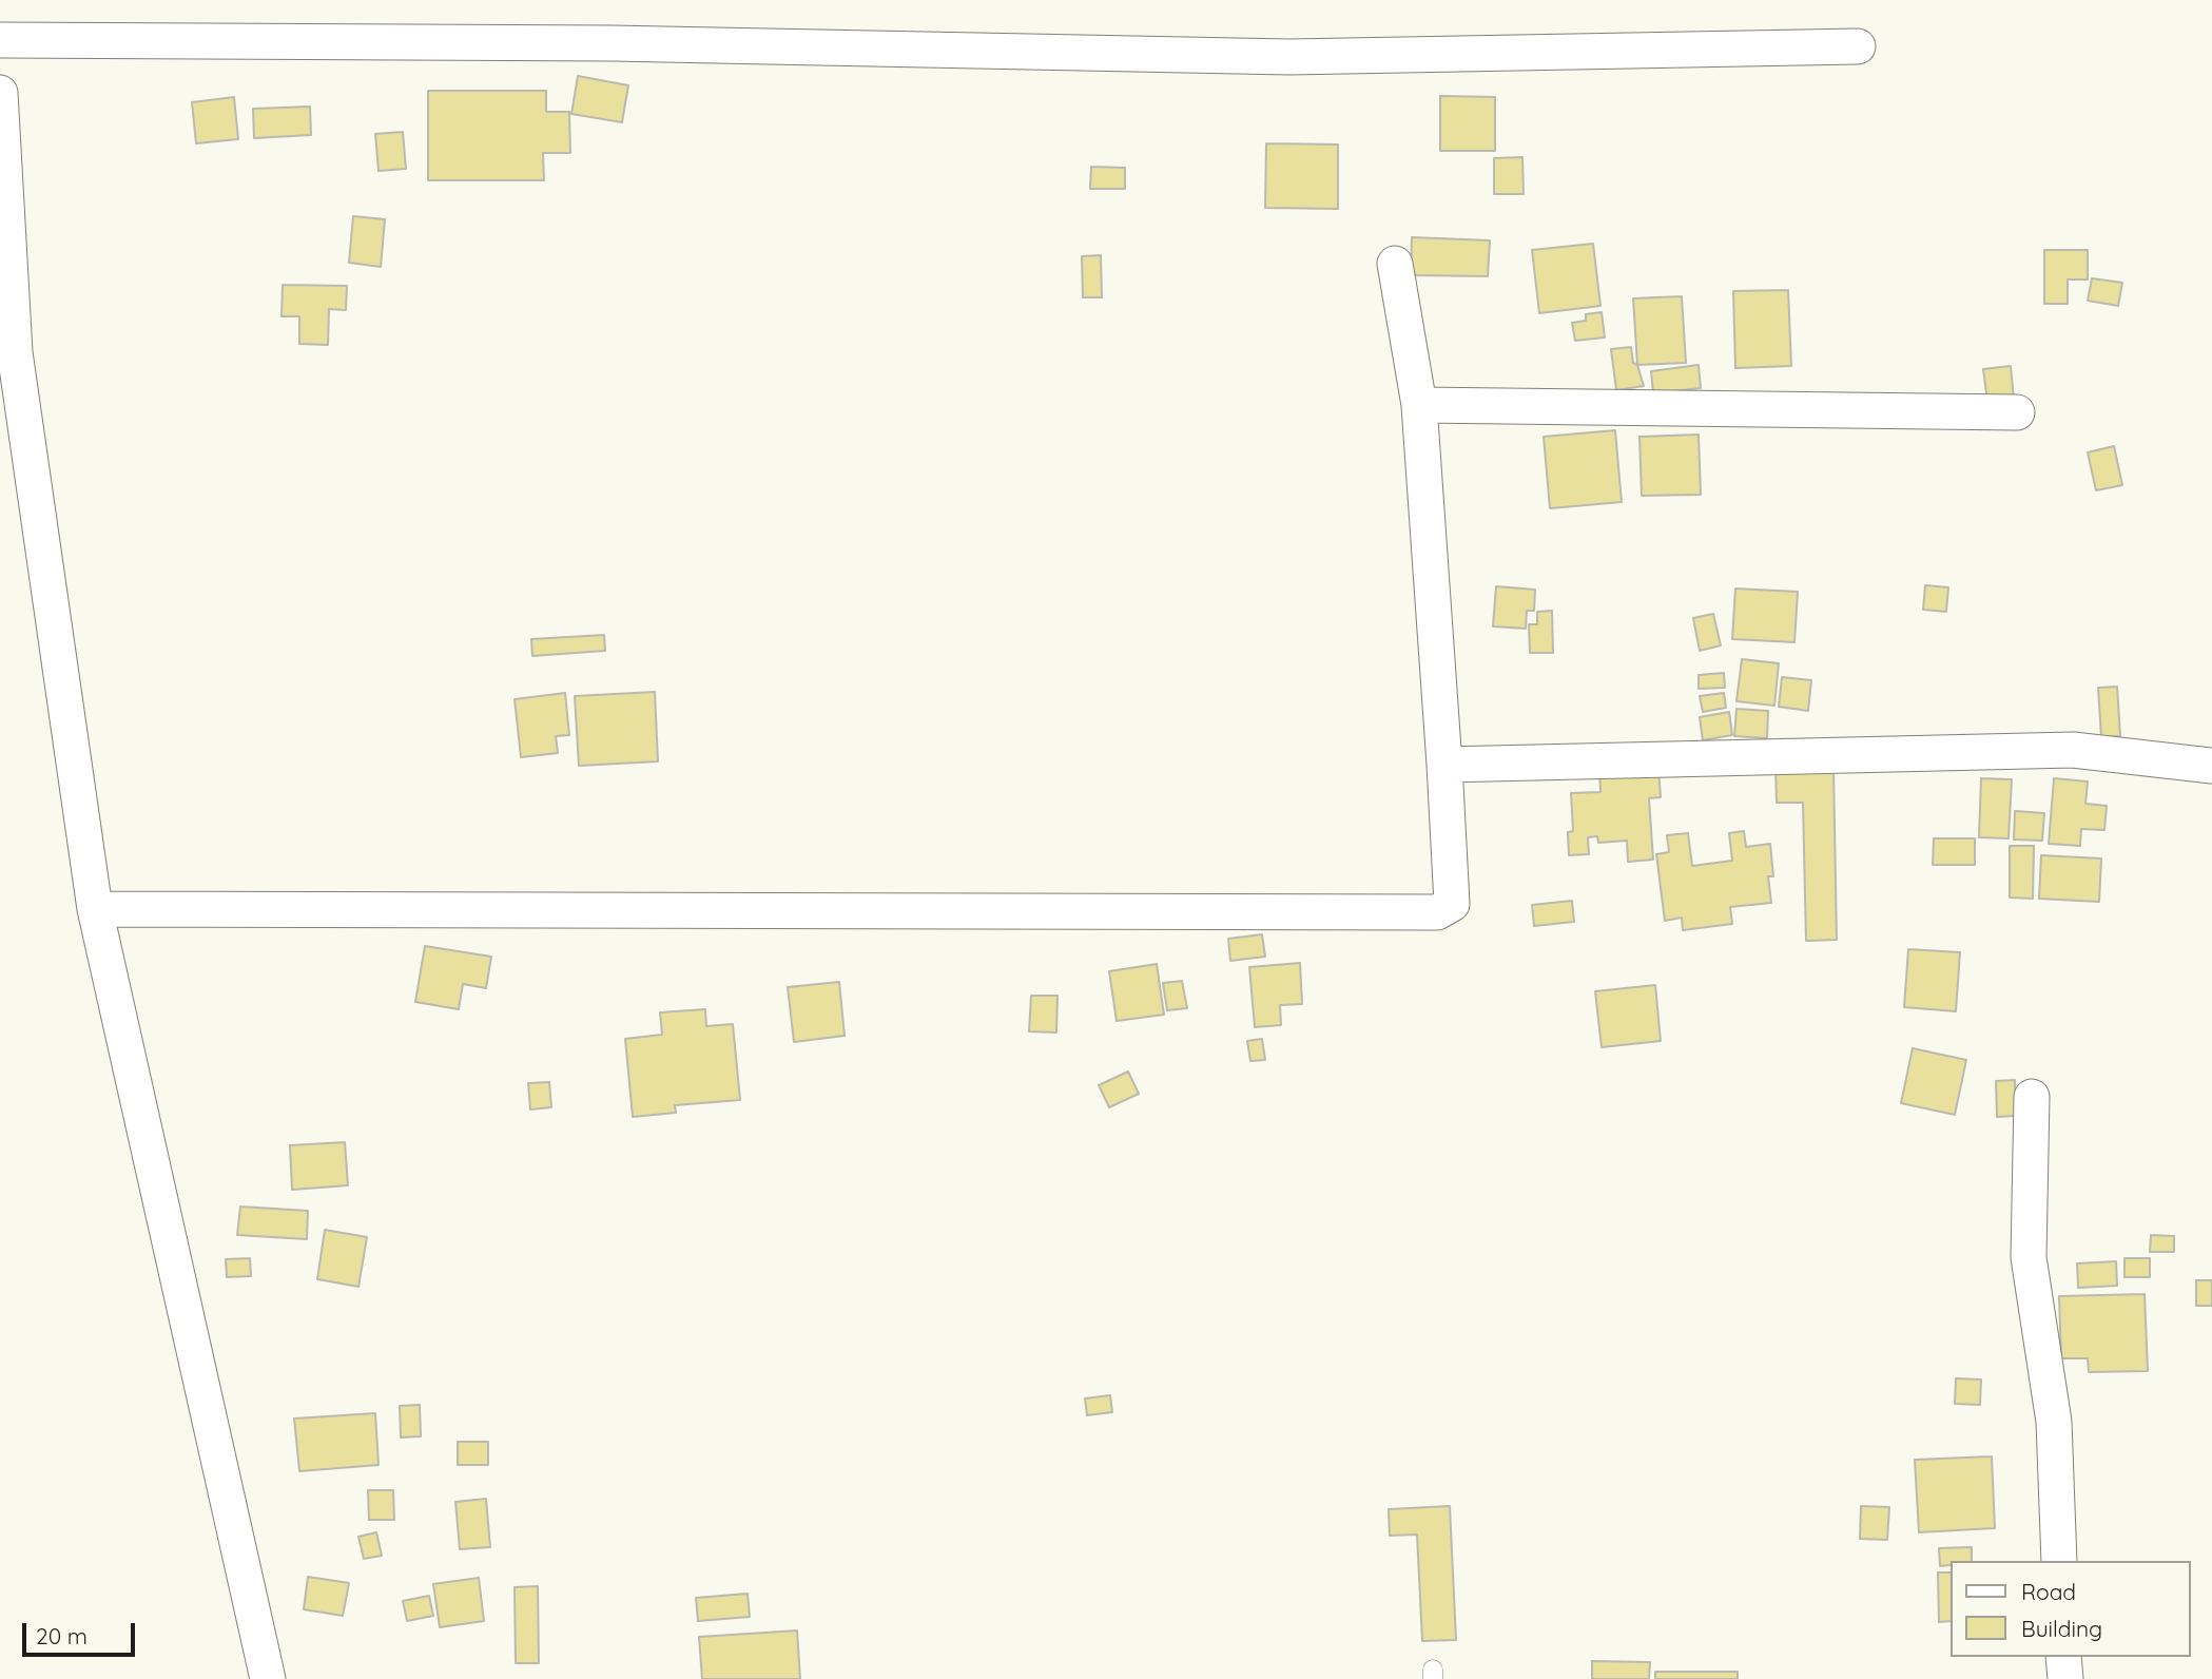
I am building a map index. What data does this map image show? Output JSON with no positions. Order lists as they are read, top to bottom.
{
  "legend": ["Road", "Building"],
  "scale_bar": "20 m"
}
